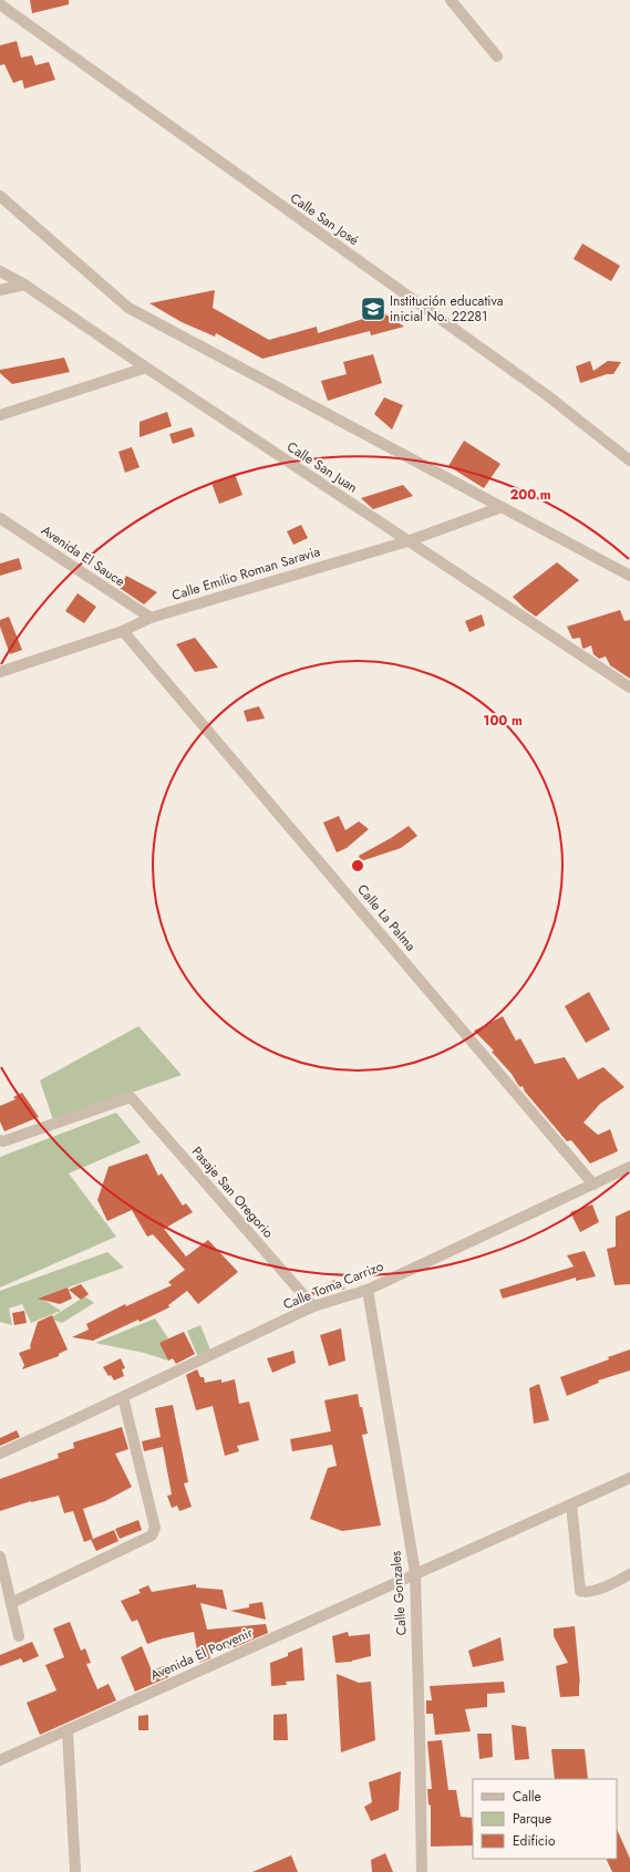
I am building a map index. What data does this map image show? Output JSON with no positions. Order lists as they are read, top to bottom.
{
  "streets": {
    "street": [
      "Calle San José",
      "Calle San Juan",
      "Avenida El Sauce",
      "Calle Emilio Roman Saravia",
      "Calle La Palma",
      "Pasaje San Oregorio",
      "Calle Toma Carrizo",
      "Calle Gonzales",
      "Avenida El Porvenir"
    ]
  },
  "crossings": [
    ["Calle San Juan", "Calle Emilio Roman Saravia"],
    ["Avenida El Sauce", "Calle Emilio Roman Saravia"],
    ["Calle Emilio Roman Saravia", "Calle La Palma"],
    ["Calle La Palma", "Calle Toma Carrizo"],
    ["Pasaje San Oregorio", "Calle Toma Carrizo"],
    ["Calle Toma Carrizo", "Calle Gonzales"],
    ["Calle Gonzales", "Avenida El Porvenir"]
  ],
  "places": {
    "school or university": ["Institución educativa inicial No. 22281"]
  },
  "legend": ["Calle", "Parque", "Edificio"],
  "rings": ["200 m", "100 m"]
}
